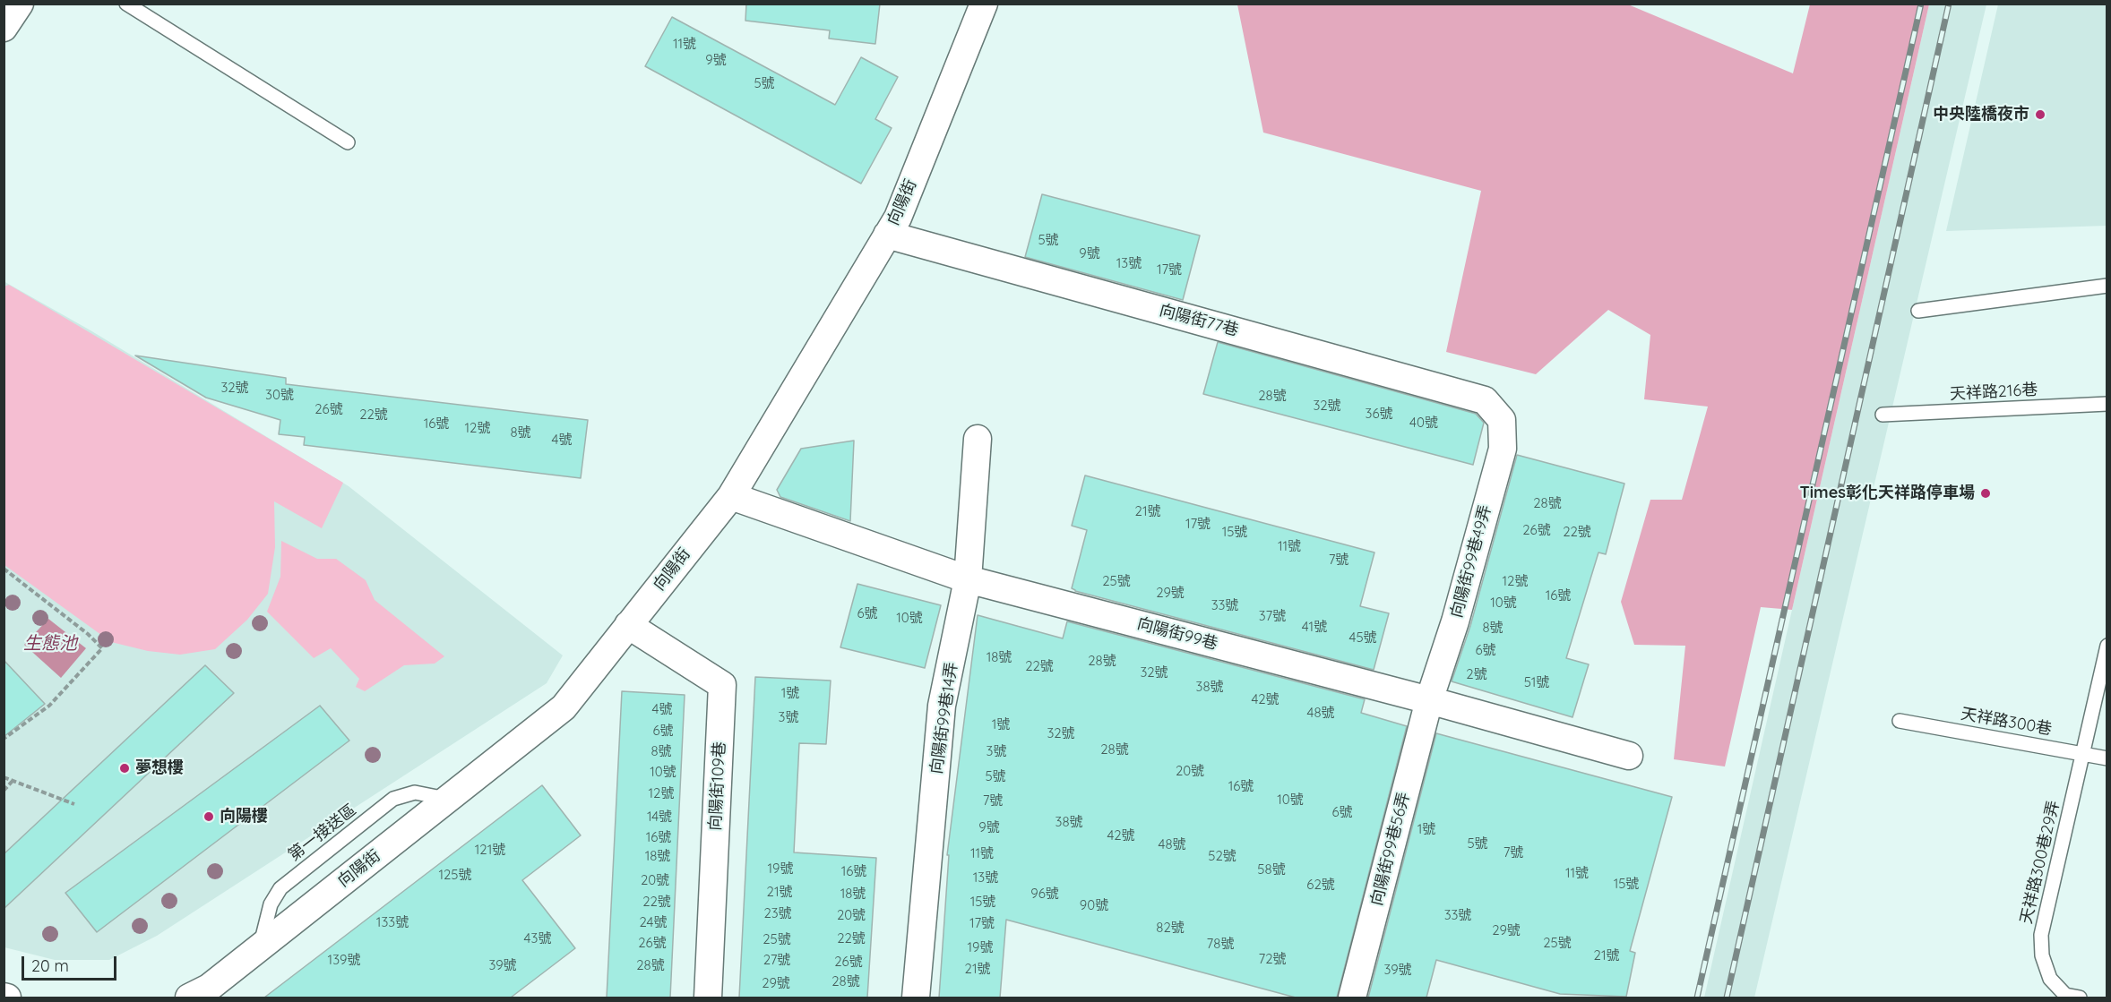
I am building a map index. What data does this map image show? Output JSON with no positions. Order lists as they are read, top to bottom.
{
  "streets": {
    "street": [
      "向陽街",
      "向陽街77巷",
      "向陽街99巷49弄",
      "向陽街99巷",
      "向陽街99巷14弄",
      "向陽街109巷",
      "向陽街99巷56弄"
    ],
    "lane": ["天祥路216巷", "天祥路300巷", "天祥路300巷29弄"]
  },
  "crossings": [
    ["向陽街", "向陽街77巷"],
    ["向陽街", "向陽街99巷"],
    ["向陽街", "向陽街109巷"],
    ["向陽街77巷", "向陽街99巷49弄"],
    ["向陽街99巷49弄", "向陽街99巷"],
    ["向陽街99巷49弄", "向陽街99巷56弄"],
    ["向陽街99巷", "向陽街99巷14弄"],
    ["向陽街99巷", "向陽街99巷56弄"],
    ["天祥路300巷", "天祥路300巷29弄"]
  ],
  "water": ["生態池"],
  "places": [
    "中央陸橋夜市",
    "Times彰化天祥路停車場",
    "夢想樓",
    "向陽樓"
  ],
  "house_numbers": [
    "11號",
    "9號",
    "5號",
    "5號",
    "9號",
    "13號",
    "17號",
    "32號",
    "30號",
    "28號",
    "32號",
    "26號",
    "36號",
    "22號",
    "40號",
    "16號",
    "12號",
    "8號",
    "4號",
    "28號",
    "21號",
    "17號",
    "26號",
    "15號",
    "22號",
    "11號",
    "7號",
    "25號",
    "12號",
    "29號",
    "16號",
    "10號",
    "33號",
    "6號",
    "37號",
    "10號",
    "41號",
    "8號",
    "45號",
    "6號",
    "18號",
    "28號",
    "22號",
    "32號",
    "2號",
    "51號",
    "38號",
    "1號",
    "42號",
    "4號",
    "48號",
    "3號",
    "1號",
    "6號",
    "32號",
    "28號",
    "8號",
    "3號",
    "20號",
    "10號",
    "5號",
    "16號",
    "12號",
    "10號",
    "7號",
    "6號",
    "14號",
    "38號",
    "9號",
    "1號",
    "42號",
    "16號",
    "5號",
    "48號",
    "121號",
    "7號",
    "11號",
    "18號",
    "52號",
    "19號",
    "58號",
    "16號",
    "11號",
    "125號",
    "13號",
    "20號",
    "15號",
    "62號",
    "21號",
    "18號",
    "96號",
    "22號",
    "15號",
    "90號",
    "23號",
    "20號",
    "33號",
    "133號",
    "24號",
    "17號",
    "82號",
    "29號",
    "43號",
    "22號",
    "25號",
    "26號",
    "25號",
    "78號",
    "19號",
    "21號",
    "72號",
    "139號",
    "27號",
    "26號",
    "39號",
    "28號",
    "21號",
    "39號",
    "28號",
    "29號"
  ],
  "scale_bar": "20 m"
}
